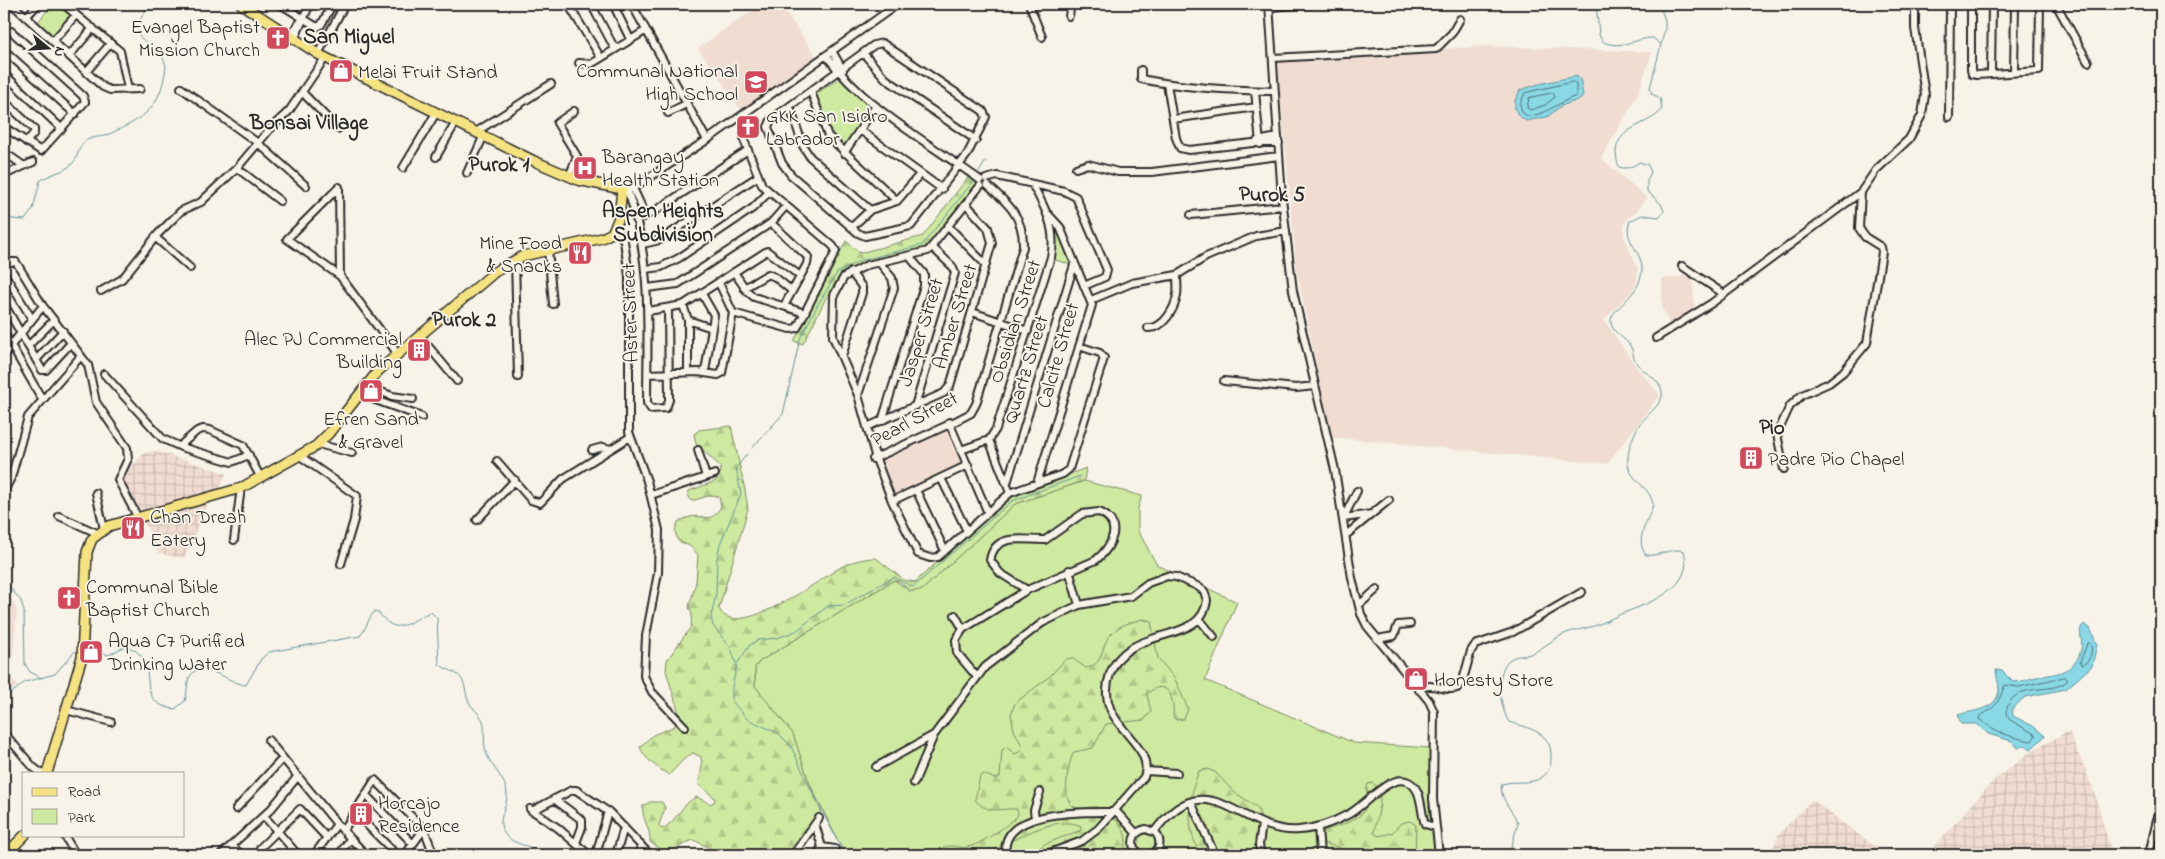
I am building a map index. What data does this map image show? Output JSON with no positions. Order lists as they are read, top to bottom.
{
  "streets": {
    "street": [
      "Aster Street",
      "Amber Street",
      "Obsidian Street",
      "Jasper Street",
      "Calcite Street",
      "Quartz Street",
      "Pearl Street"
    ]
  },
  "crossings": [
    ["Amber Street", "Jasper Street"],
    ["Obsidian Street", "Calcite Street"],
    ["Calcite Street", "Quartz Street"]
  ],
  "districts": [
    "San Miguel",
    "Bonsai Village",
    "Purok 1",
    "Purok 5",
    "Aspen Heights Subdivision",
    "Purok 2",
    "Pio"
  ],
  "places": {
    "church": ["Evangel Baptist Mission Church", "GKK San Isidro Labrador", "Communal Bible Baptist Church"],
    "shop": [
      "Melai Fruit Stand",
      "Efren Sand & Gravel",
      "Aqua C7 Purified Drinking Water",
      "Honesty Store"
    ],
    "school or university": ["Communal National High School"],
    "hospital": ["Barangay Health Station"],
    "restaurant": ["Mine Food & Snacks", "Chan Dreah Eatery"],
    "building": ["Alec PJ Commercial Building", "Padre Pio Chapel", "Horcajo Residence"]
  },
  "legend": ["Road", "Park"],
  "north": "right"
}
